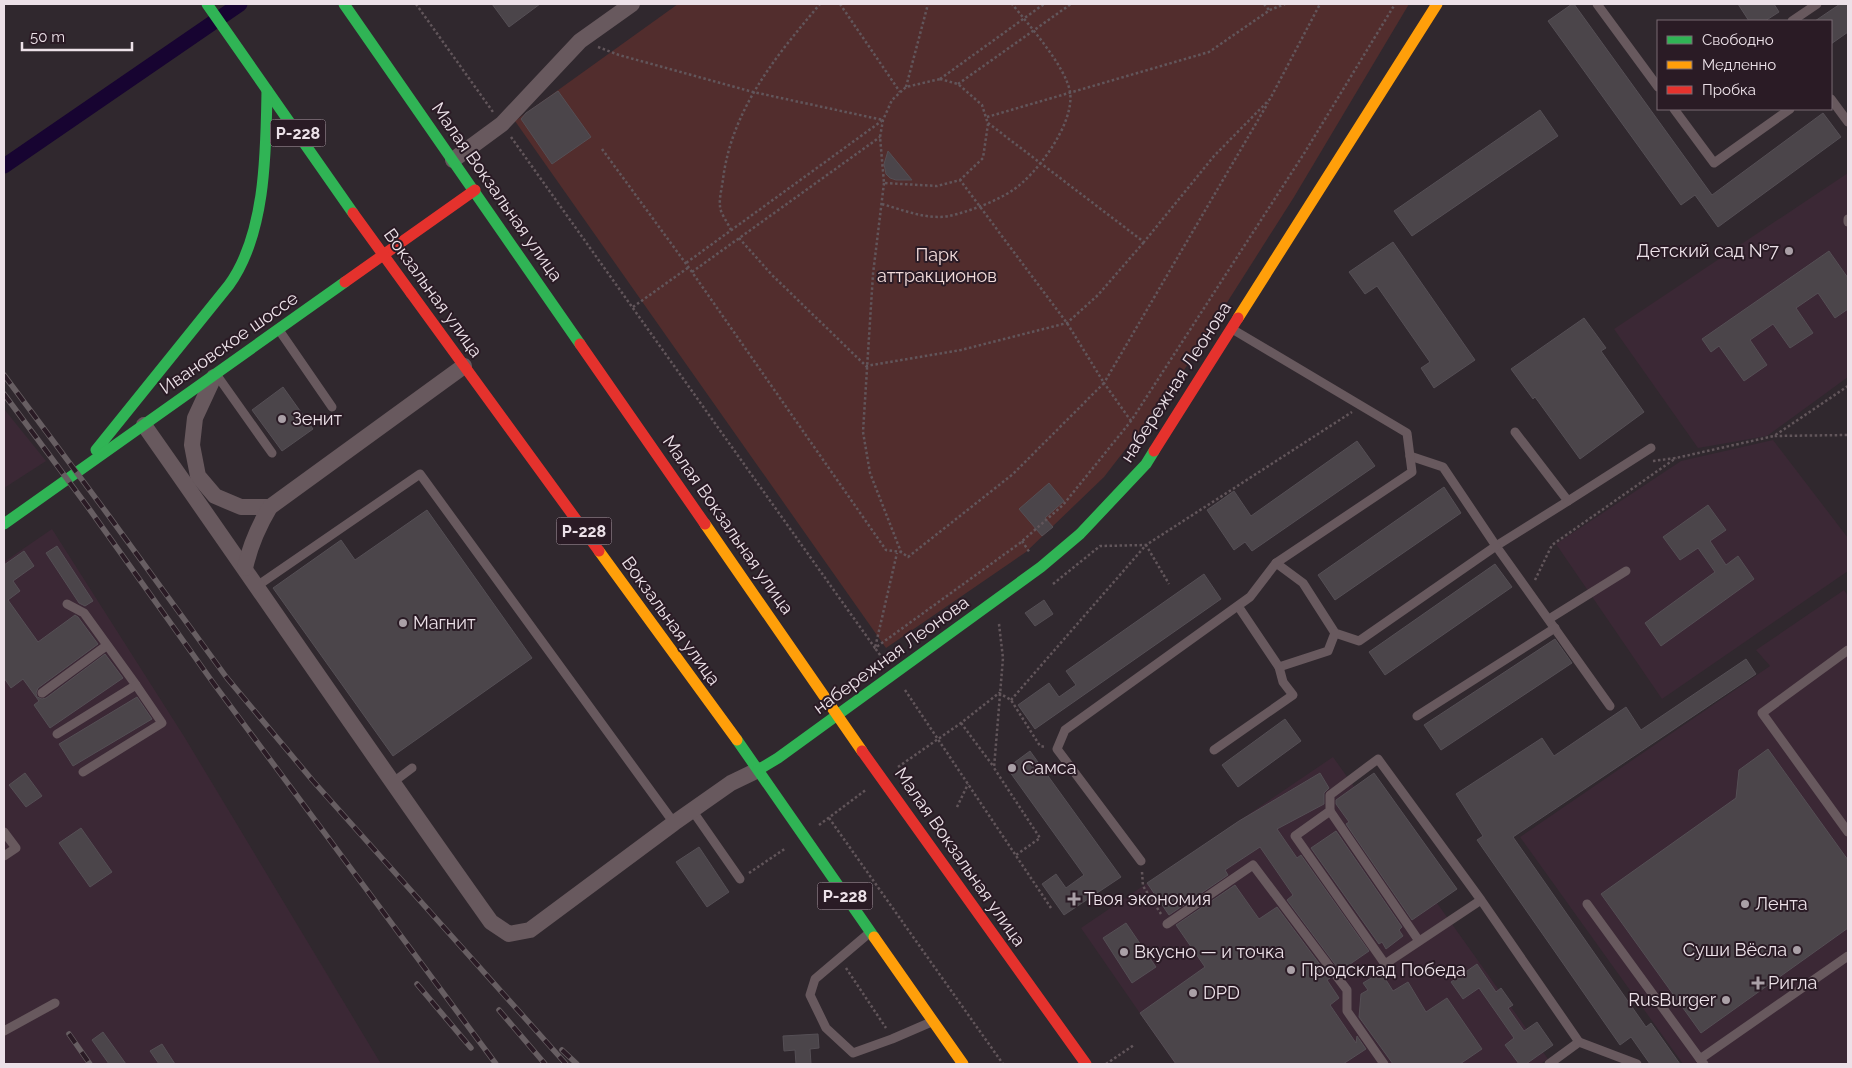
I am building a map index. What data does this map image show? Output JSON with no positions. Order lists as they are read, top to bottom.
{
  "streets": {
    "main road": [
      "Р-228",
      "Малая Вокзальная улица",
      "Вокзальная улица",
      "Ивановское шоссе",
      "набережная Леонова"
    ]
  },
  "crossings": [
    ["Малая Вокзальная улица", "Ивановское шоссе"],
    ["Малая Вокзальная улица", "набережная Леонова"],
    ["Вокзальная улица", "набережная Леонова"]
  ],
  "parks": ["Парк аттракционов"],
  "places": {
    "other": [
      "Детский сад №7",
      "Зенит",
      "Магнит",
      "Самса",
      "Лента",
      "Суши Вёсла",
      "Вкусно — и точка",
      "Продсклад Победа",
      "DPD",
      "RusBurger"
    ],
    "health": ["Твоя экономия", "Ригла"]
  },
  "legend": ["Свободно", "Медленно", "Пробка"],
  "scale_bar": "50 m"
}
